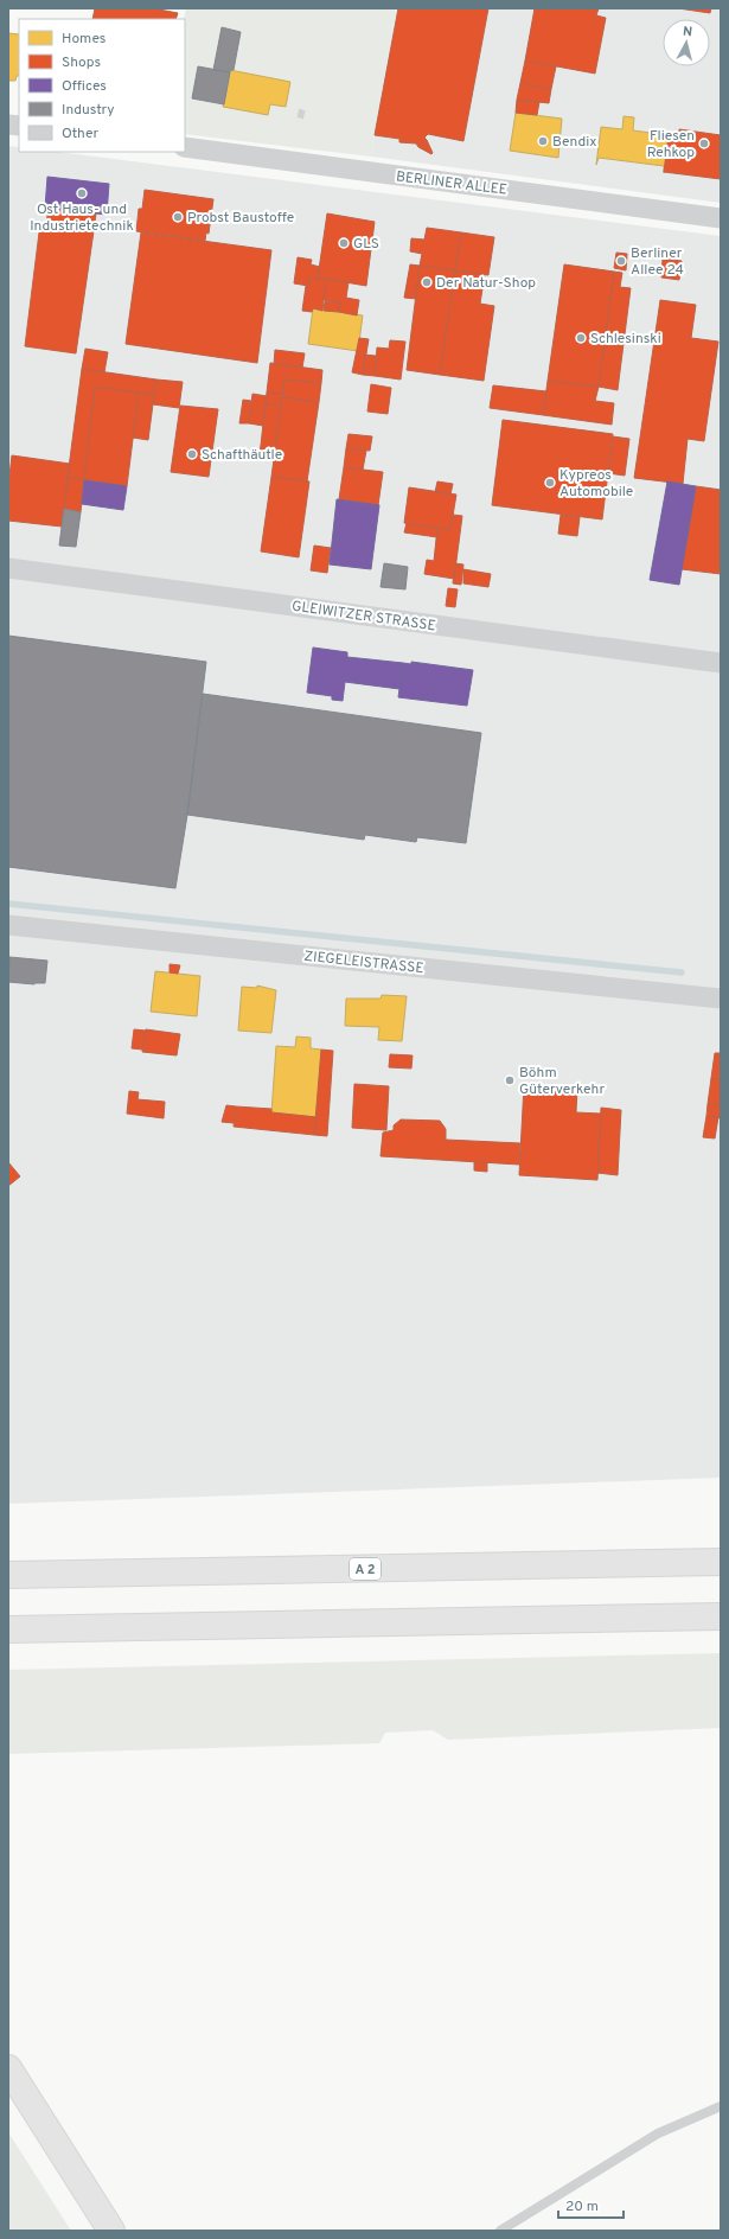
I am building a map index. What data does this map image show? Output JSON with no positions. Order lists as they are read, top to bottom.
{
  "streets": {
    "main road": ["A 2"],
    "street": ["BERLINER ALLEE", "GLEIWITZER STRASSE", "ZIEGELEISTRASSE"]
  },
  "places": [
    "Bendix",
    "Fliesen Rehkop",
    "Ost Haus- und Industrietechnik",
    "Probst Baustoffe",
    "GLS",
    "Berliner Allee 24",
    "Der Natur-Shop",
    "Schlesinski",
    "Schafthäutle",
    "Kypreos Automobile",
    "Böhm Güterverkehr"
  ],
  "legend": [
    "Homes",
    "Shops",
    "Offices",
    "Industry",
    "Other"
  ],
  "scale_bar": "20 m",
  "north": "top"
}
